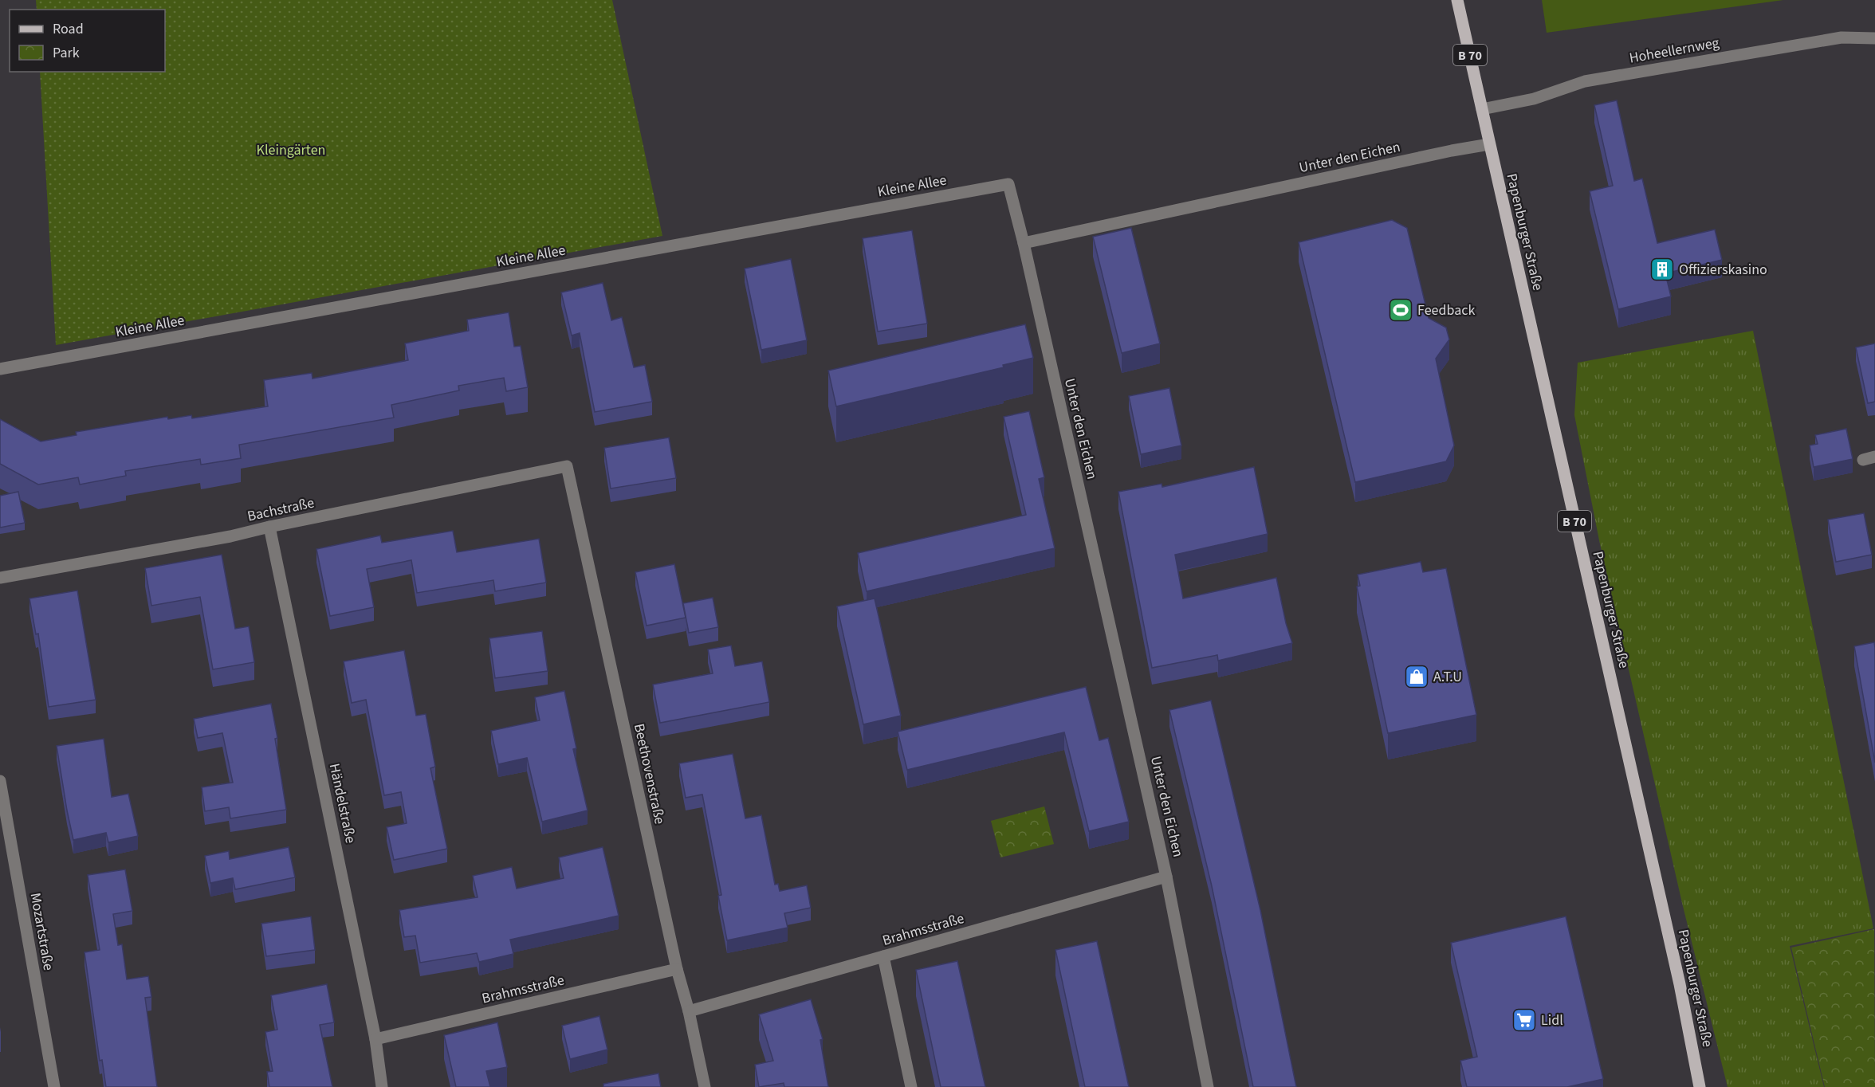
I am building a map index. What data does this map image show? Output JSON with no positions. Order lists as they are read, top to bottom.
{
  "streets": {
    "main road": ["B 70", "Papenburger Straße"],
    "street": [
      "Hoheellernweg",
      "Unter den Eichen",
      "Kleine Allee",
      "Bachstraße",
      "Beethovenstraße",
      "Händelstraße",
      "Brahmsstraße",
      "Mozartstraße"
    ]
  },
  "crossings": [
    ["Hoheellernweg", "Papenburger Straße"],
    ["Unter den Eichen", "Kleine Allee"],
    ["Unter den Eichen", "Papenburger Straße"],
    ["Unter den Eichen", "Brahmsstraße"],
    ["Bachstraße", "Beethovenstraße"],
    ["Bachstraße", "Händelstraße"],
    ["Beethovenstraße", "Brahmsstraße"],
    ["Händelstraße", "Brahmsstraße"]
  ],
  "parks": ["Kleingärten"],
  "places": {
    "building": ["Offizierskasino"],
    "sports": ["Feedback"],
    "shop": ["A.T.U"],
    "supermarket": ["Lidl"]
  },
  "legend": ["Road", "Park"]
}
